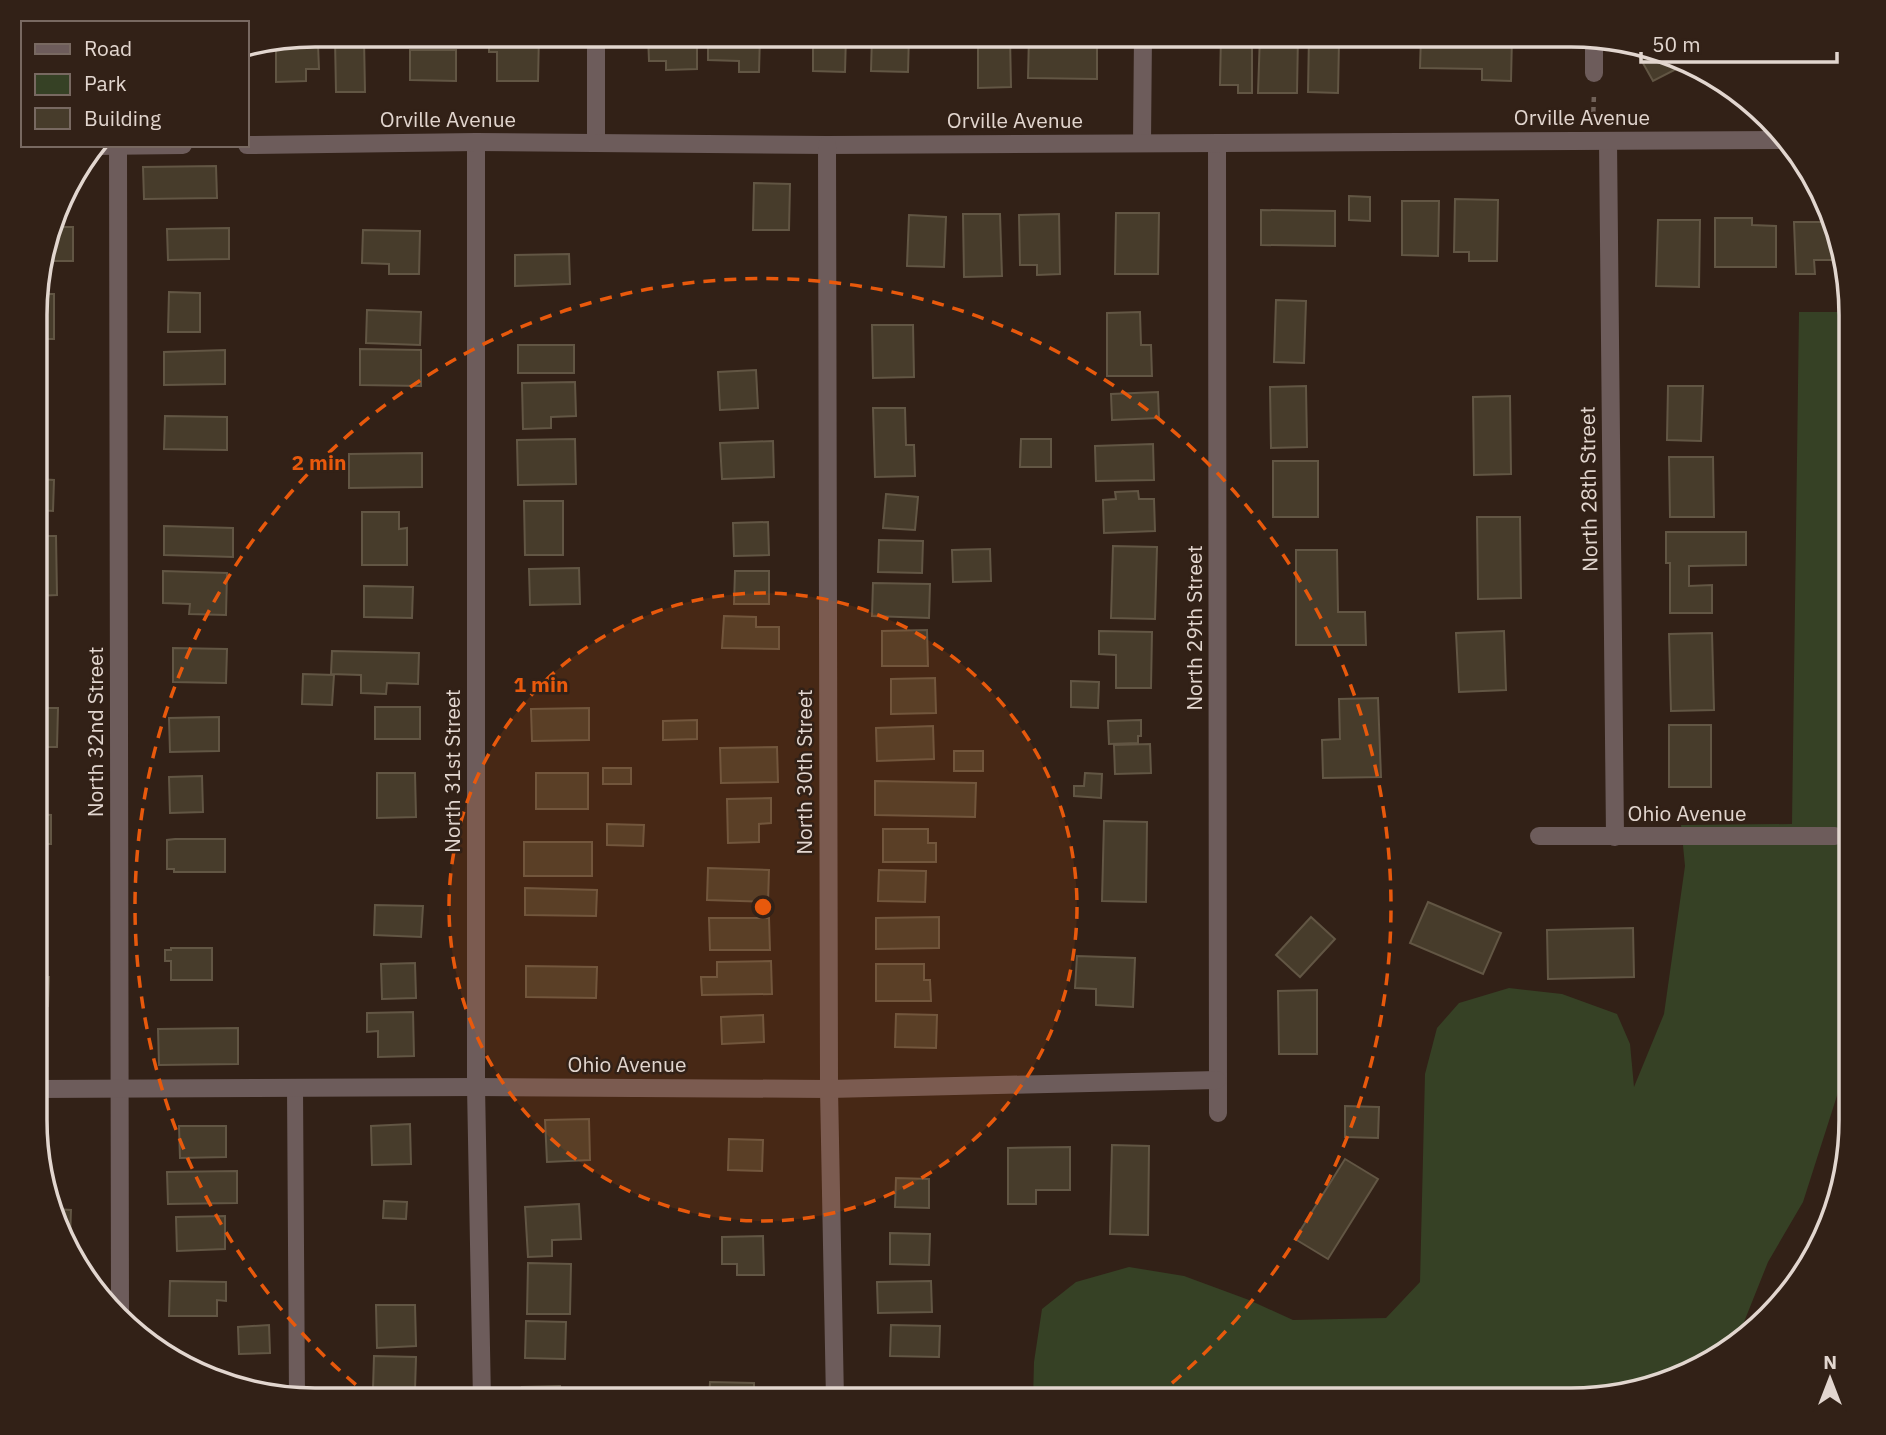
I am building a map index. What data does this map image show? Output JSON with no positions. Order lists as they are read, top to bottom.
{
  "streets": {
    "street": [
      "Orville Avenue",
      "North 28th Street",
      "North 29th Street",
      "North 32nd Street",
      "North 31st Street",
      "North 30th Street",
      "Ohio Avenue"
    ]
  },
  "crossings": [
    ["Orville Avenue", "North 28th Street"],
    ["Orville Avenue", "North 29th Street"],
    ["Orville Avenue", "North 31st Street"],
    ["Orville Avenue", "North 30th Street"],
    ["North 28th Street", "Ohio Avenue"],
    ["North 29th Street", "Ohio Avenue"],
    ["North 32nd Street", "Ohio Avenue"],
    ["North 31st Street", "Ohio Avenue"],
    ["North 30th Street", "Ohio Avenue"]
  ],
  "legend": ["Road", "Park", "Building"],
  "scale_bar": "50 m",
  "north": "top",
  "rings": ["2 min", "1 min"]
}
